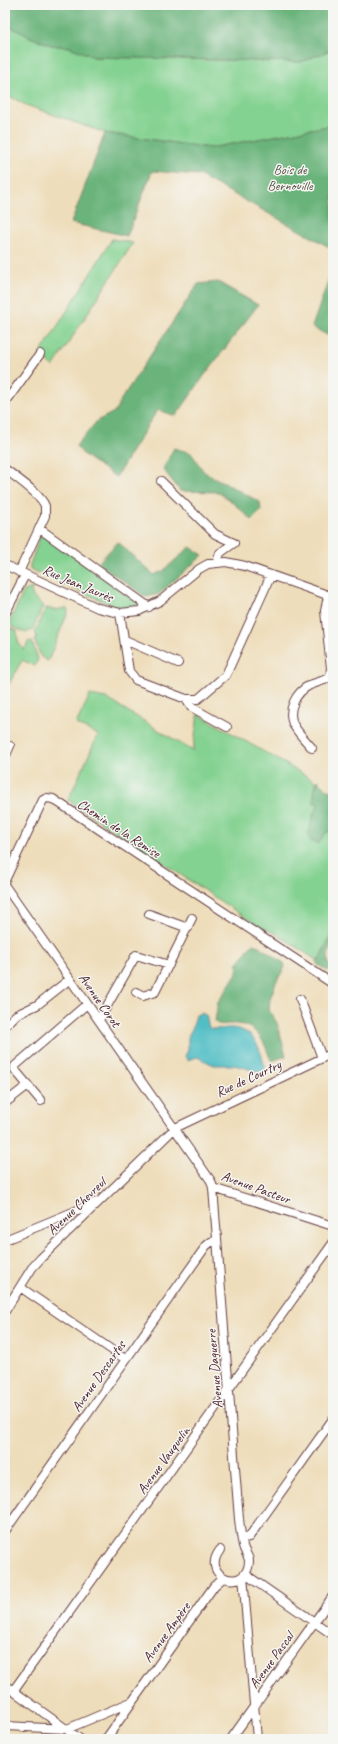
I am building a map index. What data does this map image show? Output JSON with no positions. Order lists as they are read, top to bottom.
{
  "streets": {
    "street": [
      "Rue Jean Jaurès",
      "Chemin de la Remise",
      "Avenue Corot",
      "Rue de Courtry",
      "Avenue Pasteur",
      "Avenue Chevreul",
      "Avenue Daguerre",
      "Avenue Descartes",
      "Avenue Vauquelin",
      "Avenue Ampère",
      "Avenue Pascal"
    ]
  },
  "crossings": [
    ["Avenue Corot", "Rue de Courtry"],
    ["Avenue Corot", "Avenue Pasteur"],
    ["Avenue Corot", "Avenue Chevreul"],
    ["Rue de Courtry", "Avenue Pasteur"],
    ["Rue de Courtry", "Avenue Chevreul"],
    ["Avenue Pasteur", "Avenue Chevreul"],
    ["Avenue Pasteur", "Avenue Daguerre"],
    ["Avenue Daguerre", "Avenue Descartes"],
    ["Avenue Daguerre", "Avenue Vauquelin"]
  ],
  "parks": ["Bois de Bernouille"]
}
